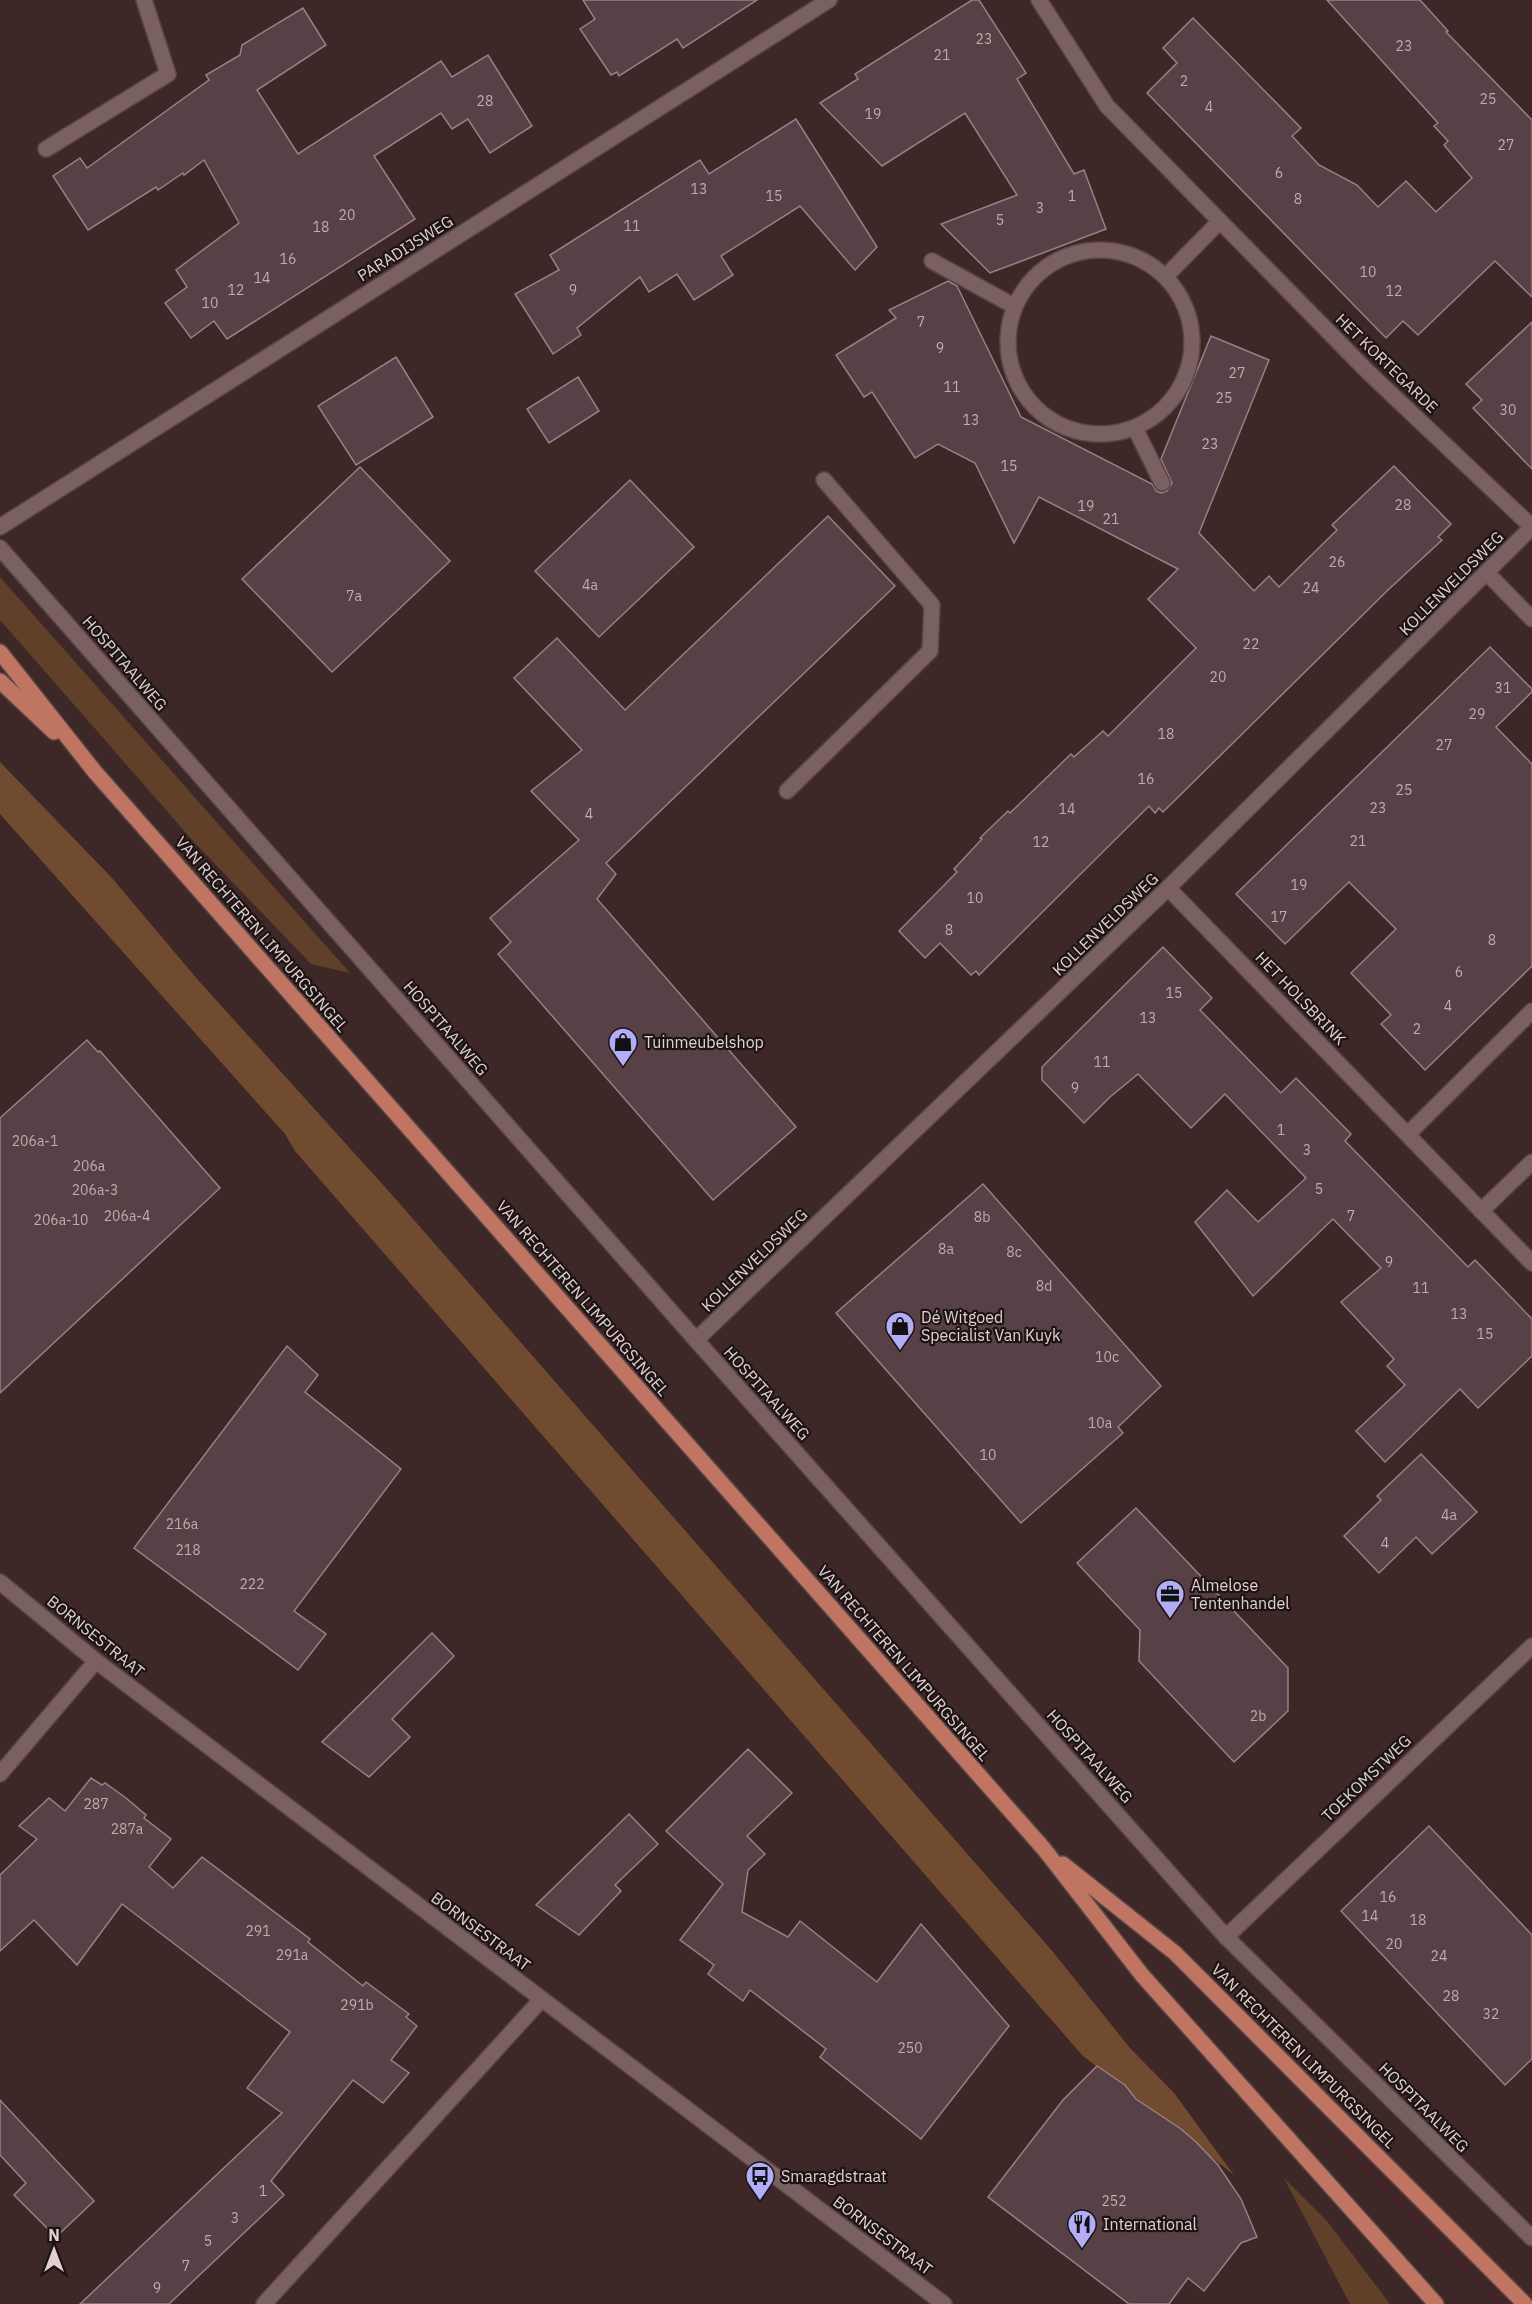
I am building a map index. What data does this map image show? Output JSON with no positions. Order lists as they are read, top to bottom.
{
  "streets": {
    "main road": ["VAN RECHTEREN LIMPURGSINGEL"],
    "street": [
      "PARADIJSWEG",
      "HET KORTEGARDE",
      "KOLLENVELDSWEG",
      "HOSPITAALWEG",
      "HET HOLSBRINK",
      "BORNSESTRAAT",
      "TOEKOMSTWEG"
    ]
  },
  "crossings": [
    ["HET KORTEGARDE", "KOLLENVELDSWEG"],
    ["KOLLENVELDSWEG", "HOSPITAALWEG"],
    ["KOLLENVELDSWEG", "HET HOLSBRINK"],
    ["HOSPITAALWEG", "TOEKOMSTWEG"]
  ],
  "places": {
    "shop": ["Tuinmeubelshop", "Dé Witgoed Specialist Van Kuyk"],
    "office": ["Almelose Tentenhandel"],
    "bus stop": ["Smaragdstraat"],
    "restaurant": ["International"]
  },
  "house_numbers": [
    "23",
    "23",
    "21",
    "2",
    "25",
    "28",
    "4",
    "19",
    "27",
    "6",
    "13",
    "15",
    "1",
    "8",
    "3",
    "20",
    "5",
    "11",
    "18",
    "16",
    "10",
    "14",
    "12",
    "9",
    "12",
    "10",
    "7",
    "9",
    "27",
    "11",
    "25",
    "30",
    "13",
    "23",
    "15",
    "28",
    "19",
    "21",
    "26",
    "4a",
    "24",
    "7a",
    "22",
    "20",
    "31",
    "29",
    "18",
    "27",
    "16",
    "25",
    "23",
    "14",
    "4",
    "21",
    "12",
    "19",
    "10",
    "17",
    "8",
    "8",
    "6",
    "15",
    "4",
    "13",
    "2",
    "11",
    "9",
    "1",
    "206a-1",
    "3",
    "206a",
    "5",
    "206a-3",
    "206a-4",
    "7",
    "8b",
    "206a-10",
    "8a",
    "8c",
    "9",
    "8d",
    "11",
    "13",
    "15",
    "10c",
    "10a",
    "10",
    "4a",
    "216a",
    "4",
    "218",
    "222",
    "2b",
    "287",
    "287a",
    "16",
    "14",
    "18",
    "291",
    "20",
    "291a",
    "24",
    "28",
    "291b",
    "32",
    "250",
    "1",
    "252",
    "3",
    "5",
    "7",
    "9"
  ],
  "north": "top"
}
